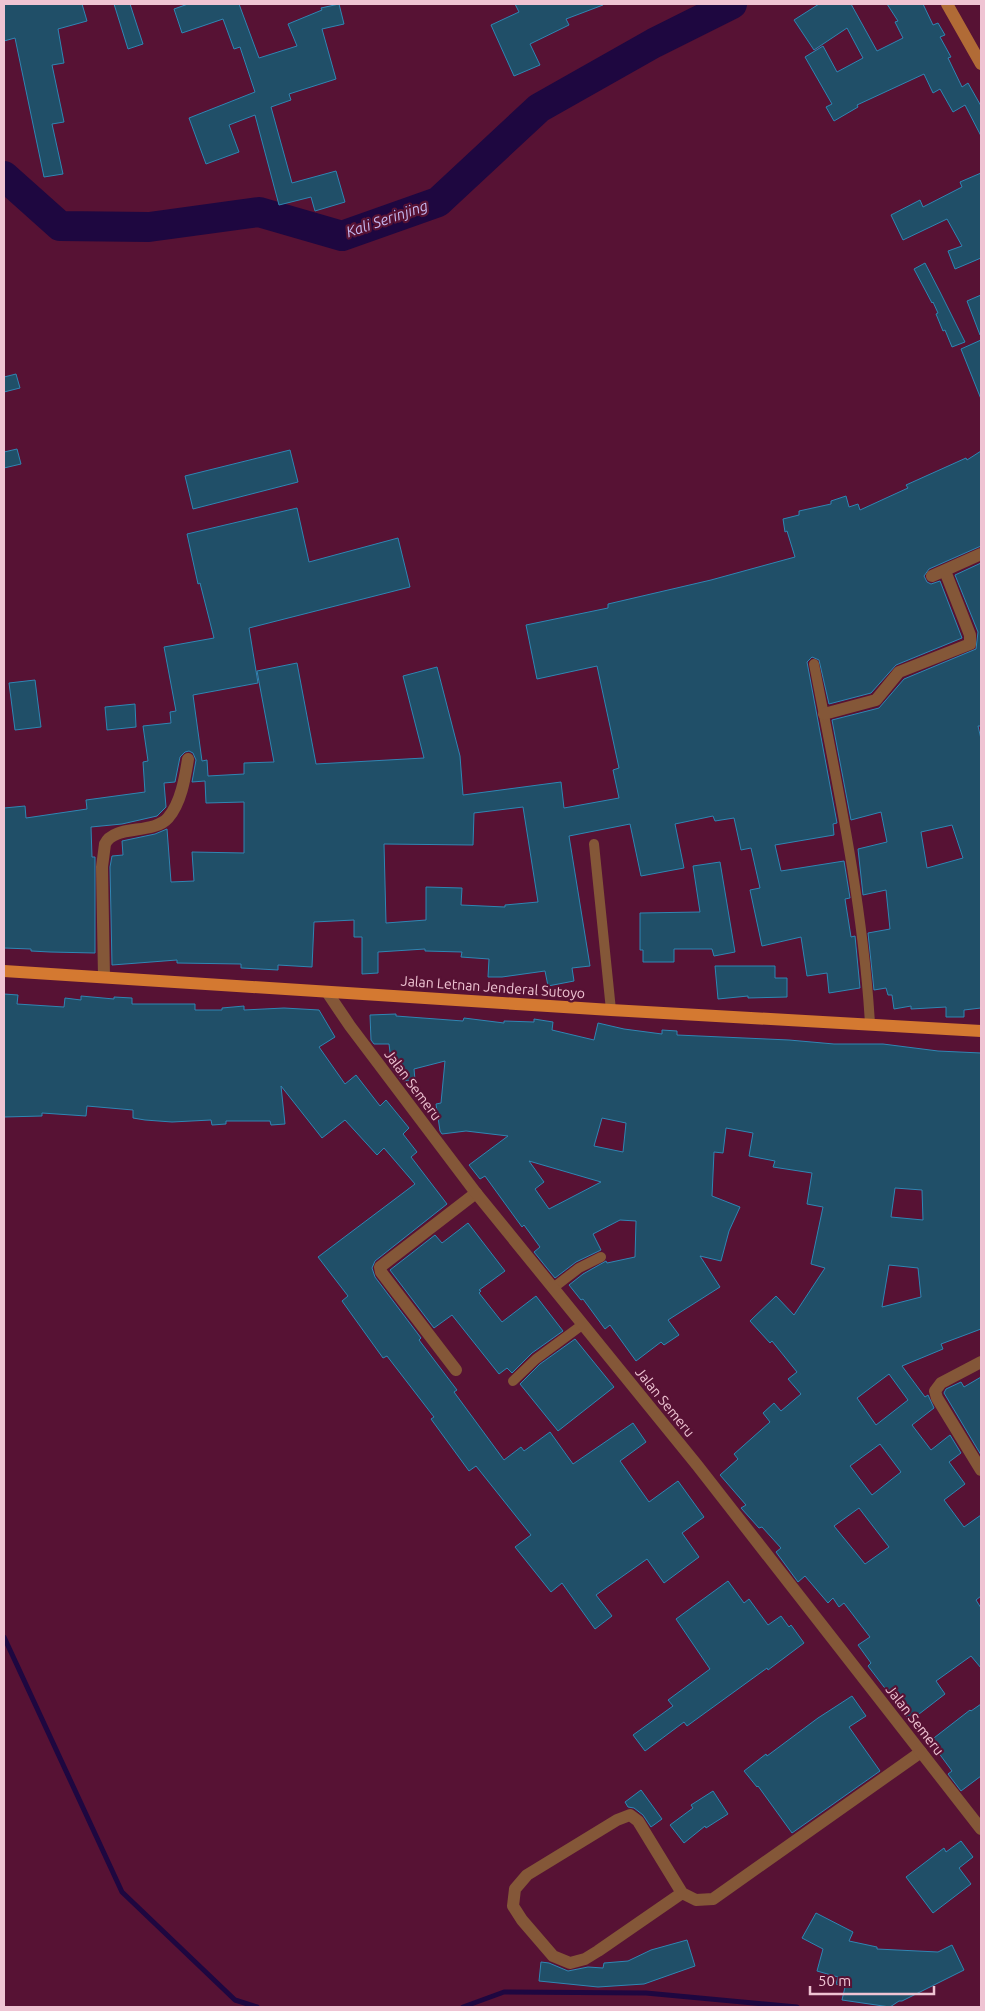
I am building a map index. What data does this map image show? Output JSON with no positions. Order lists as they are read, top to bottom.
{
  "streets": {
    "main road": ["Jalan Letnan Jenderal Sutoyo"],
    "street": ["Jalan Semeru"]
  },
  "crossings": [
    ["Jalan Letnan Jenderal Sutoyo", "Jalan Semeru"]
  ],
  "water": ["Kali Serinjing"],
  "scale_bar": "50 m"
}
